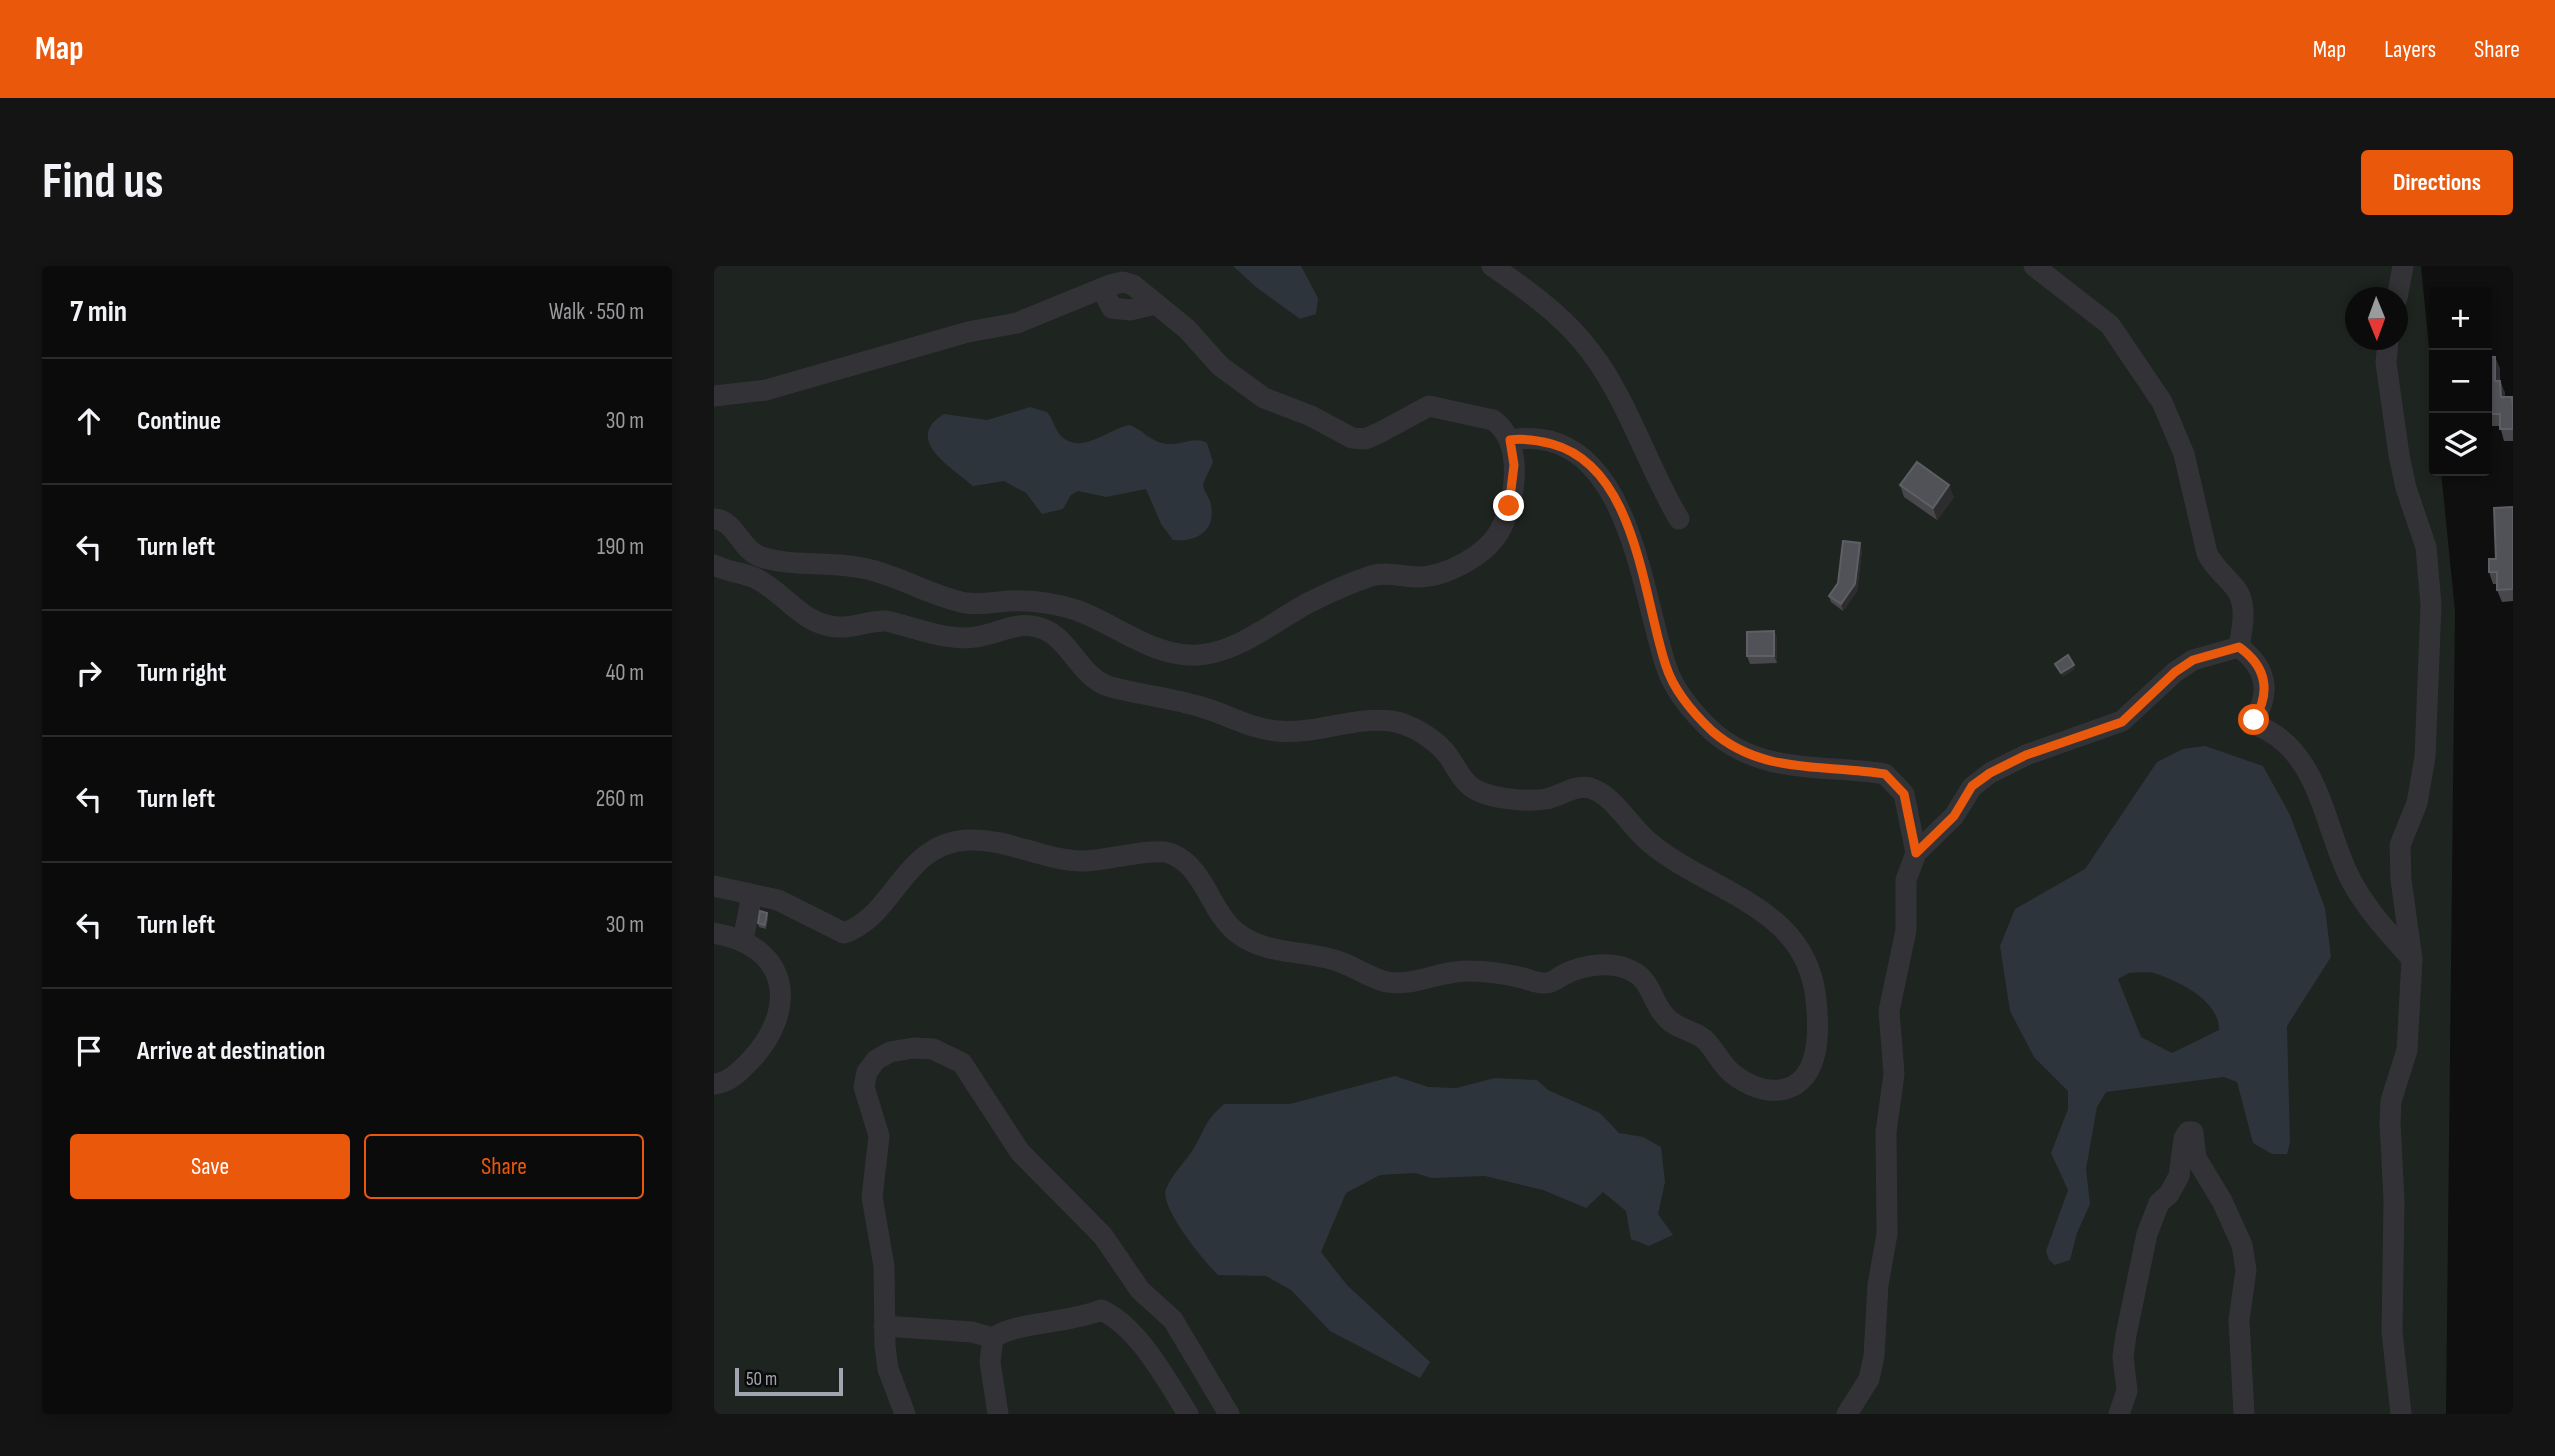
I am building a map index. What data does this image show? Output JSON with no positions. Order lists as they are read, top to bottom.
{
  "scale_bar": "50 m",
  "north": "bottom",
  "page": {
    "header": "Map",
    "nav": ["Map", "Layers", "Share"],
    "buttons": [
      "Directions",
      ["Save", "Share"]
    ],
    "title": "Find us",
    "heading": ["7 min", "Walk · 550 m"],
    "map_buttons": ["+", "−"],
    "list": [
      ["Continue", "30 m"],
      ["Turn left", "190 m"],
      ["Turn right", "40 m"],
      ["Turn left", "260 m"],
      ["Turn left", "30 m"],
      "Arrive at destination"
    ],
    "scale": "50 m"
  }
}
